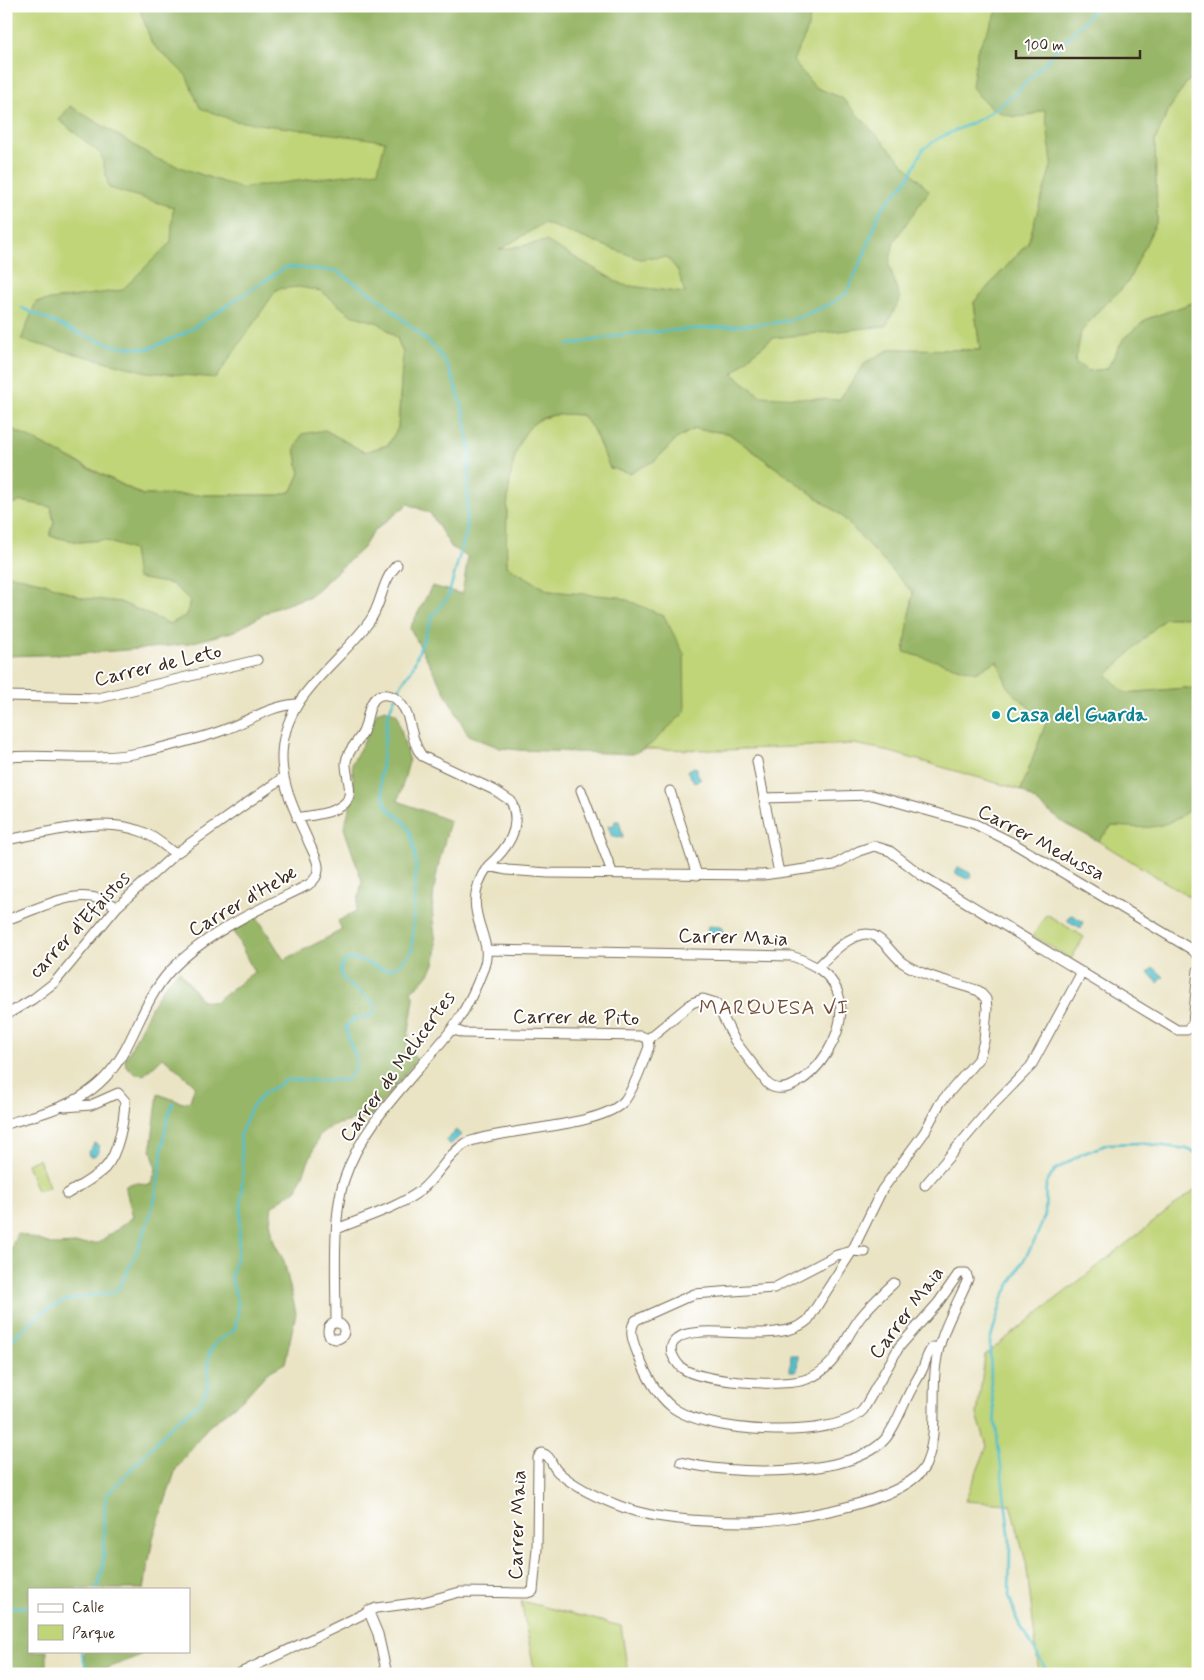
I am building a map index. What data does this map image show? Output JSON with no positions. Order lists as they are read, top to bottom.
{
  "streets": {
    "street": [
      "Carrer de Leto",
      "Carrer Medussa",
      "Carrer d'Hebe",
      "carrer d'Efaistos",
      "Carrer Maia",
      "Carrer de Pito",
      "Carrer de Melicertes"
    ]
  },
  "crossings": [
    ["Carrer d'Hebe", "carrer d'Efaistos"],
    ["Carrer Maia", "Carrer de Pito"],
    ["Carrer Maia", "Carrer de Melicertes"],
    ["Carrer de Pito", "Carrer de Melicertes"]
  ],
  "districts": ["MARQUESA VI"],
  "places": ["Casa del Guarda"],
  "legend": ["Calle", "Parque"],
  "scale_bar": "100 m"
}
